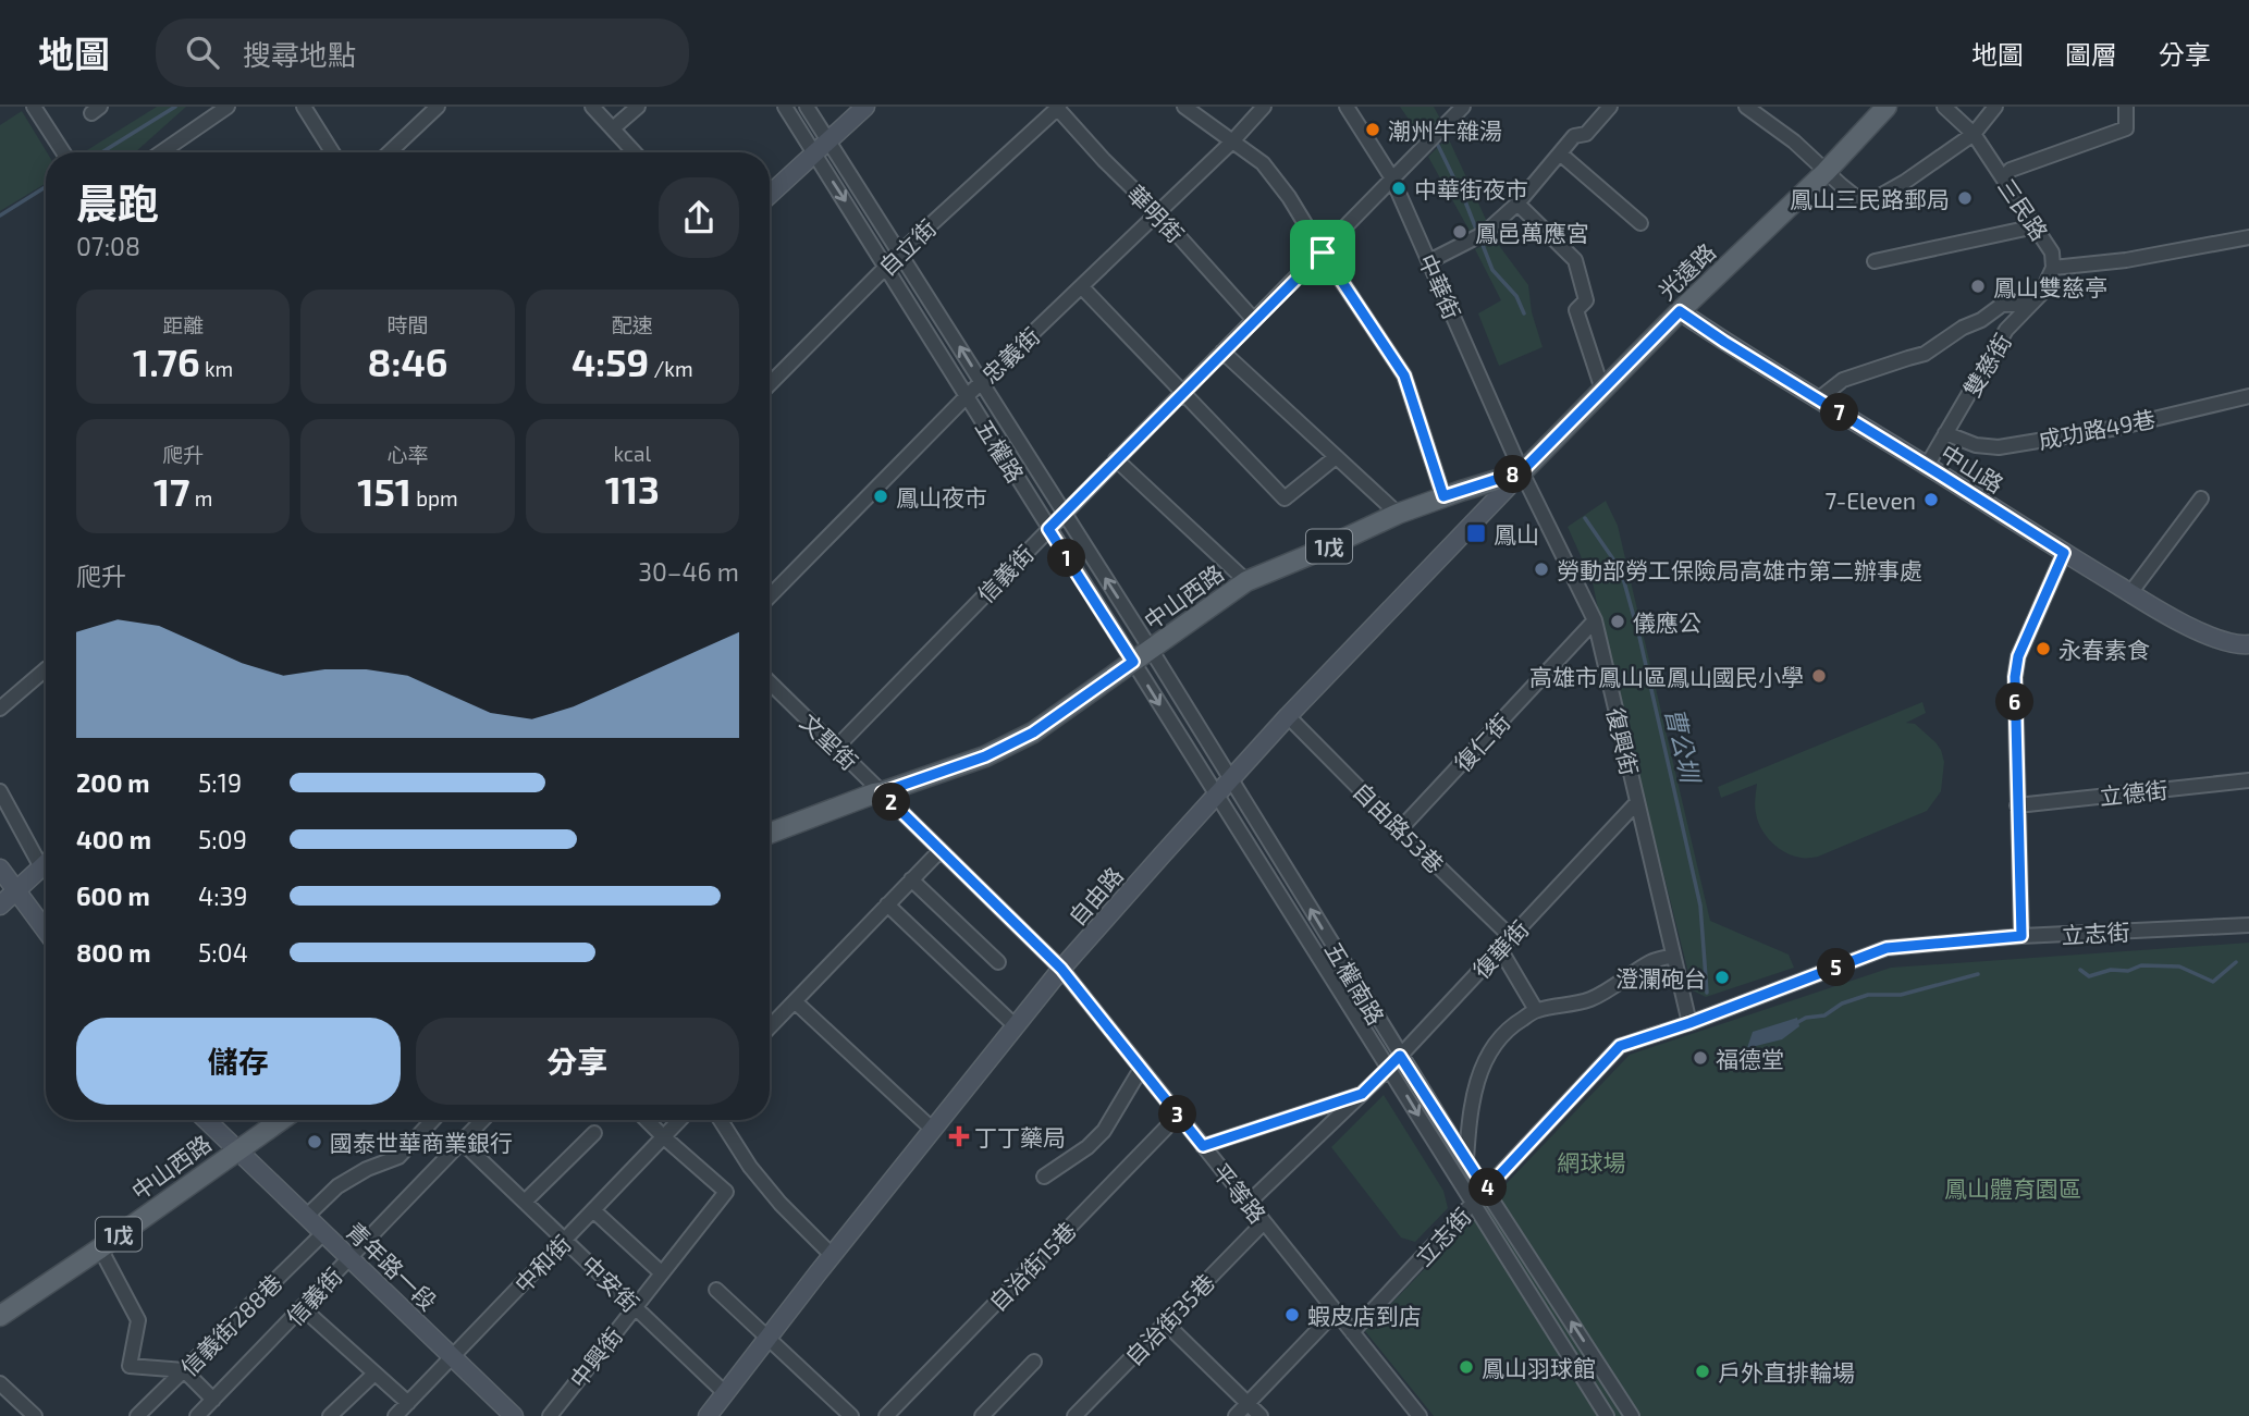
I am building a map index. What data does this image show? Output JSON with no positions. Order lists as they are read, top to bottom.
{
  "streets": {
    "main road": ["光遠路", "1戊", "中山西路"],
    "street": [
      "三民路",
      "華明街",
      "自立街",
      "中華街",
      "忠義街",
      "雙慈街",
      "成功路49巷",
      "五權路",
      "中山路",
      "信義街",
      "文聖街",
      "復興街",
      "復仁街",
      "立德街",
      "自由路53巷",
      "自由路",
      "立志街",
      "復華街",
      "五權南路",
      "平等路",
      "中和街",
      "青年路一段",
      "自治街15巷",
      "中安街",
      "自治街35巷",
      "信義街288巷",
      "中興街"
    ]
  },
  "crossings": [
    ["三民路", "雙慈街"],
    ["華明街", "自立街"],
    ["華明街", "忠義街"],
    ["華明街", "信義街"],
    ["自立街", "五權路"],
    ["光遠路", "中華街"],
    ["光遠路", "中山路"],
    ["光遠路", "中山西路"],
    ["光遠路", "復興街"],
    ["光遠路", "自由路"],
    ["中華街", "信義街"],
    ["中華街", "中山西路"],
    ["中華街", "復興街"],
    ["中華街", "自由路"],
    ["忠義街", "五權路"],
    ["雙慈街", "成功路49巷"],
    ["雙慈街", "中山路"],
    ["五權路", "信義街"],
    ["五權路", "中山西路"],
    ["五權路", "自由路"],
    ["五權路", "五權南路"],
    ["信義街", "文聖街"],
    ["信義街", "青年路一段"],
    ["信義街", "中安街"],
    ["中山西路", "文聖街"],
    ["中山西路", "復興街"],
    ["中山西路", "自由路"],
    ["中山西路", "青年路一段"],
    ["文聖街", "自由路"],
    ["文聖街", "平等路"],
    ["復興街", "復仁街"],
    ["復興街", "自由路"],
    ["復興街", "立志街"],
    ["復興街", "復華街"],
    ["復仁街", "自由路53巷"],
    ["自由路53巷", "自由路"],
    ["自由路53巷", "復華街"],
    ["自由路", "五權南路"],
    ["自由路", "平等路"],
    ["自由路", "中安街"],
    ["立志街", "五權南路"],
    ["立志街", "平等路"],
    ["復華街", "五權南路"],
    ["復華街", "平等路"],
    ["平等路", "自治街15巷"],
    ["平等路", "自治街35巷"],
    ["中和街", "青年路一段"],
    ["中和街", "中安街"],
    ["中和街", "中興街"],
    ["青年路一段", "信義街288巷"],
    ["中安街", "中興街"]
  ],
  "water": ["曹公圳"],
  "parks": ["網球場", "鳳山體育園區"],
  "places": {
    "other": [
      "潮州牛雜湯",
      "中華街夜市",
      "鳳山三民路郵局",
      "鳳邑萬應宮",
      "鳳山雙慈亭",
      "鳳山夜市",
      "7-Eleven",
      "勞動部勞工保險局高雄市第二辦事處",
      "儀應公",
      "永春素食",
      "高雄市鳳山區鳳山國民小學",
      "澄瀾砲台",
      "福德堂",
      "國泰世華商業銀行",
      "蝦皮店到店",
      "鳳山羽球館",
      "戶外直排輪場"
    ],
    "transit": ["鳳山"],
    "health": ["丁丁藥局"]
  },
  "page": {
    "header": "地圖",
    "search": "搜尋地點",
    "nav": ["地圖", "圖層", "分享"],
    "heading": ["晨跑", "07:08"],
    "stats": [
      ["距離", "1.76 km"],
      ["時間", "8:46"],
      ["配速", "4:59 /km"],
      ["爬升", "17 m"],
      ["心率", "151 bpm"],
      ["kcal", "113"]
    ],
    "pins": [
      "7",
      "8",
      "1",
      "6",
      "2",
      "5",
      "3",
      "4"
    ],
    "chart": ["爬升", "30–46 m"],
    "list": [
      {
        "name": "200 m",
        "note": "5:19"
      },
      {
        "name": "400 m",
        "note": "5:09"
      },
      {
        "name": "600 m",
        "note": "4:39"
      },
      {
        "name": "800 m",
        "note": "5:04"
      }
    ],
    "buttons": ["儲存", "分享"]
  }
}
